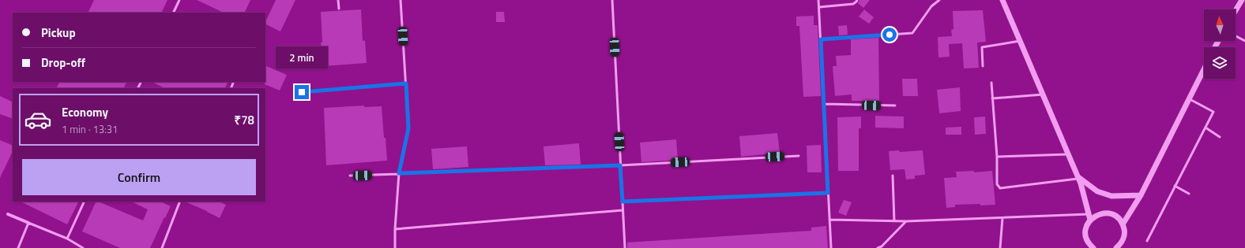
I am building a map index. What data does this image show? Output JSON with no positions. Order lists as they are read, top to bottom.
{
  "north": "top",
  "page": {
    "banner": ["Pickup", "Drop-off"],
    "bubble": "2 min",
    "list": [
      {
        "name": "Economy",
        "note": "1 min · 13:31",
        "value": "₹78"
      }
    ],
    "buttons": "Confirm"
  }
}
